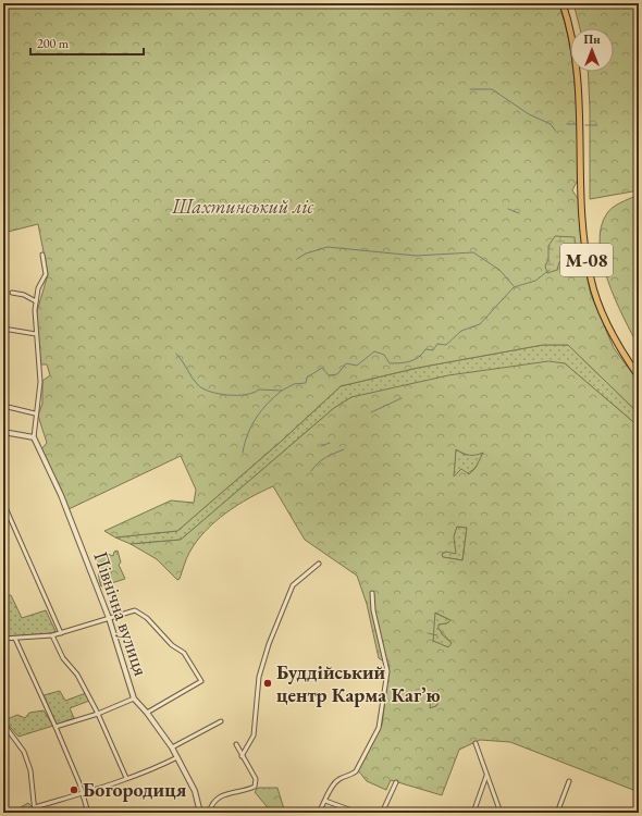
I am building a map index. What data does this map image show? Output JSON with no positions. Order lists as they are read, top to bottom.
{
  "streets": {
    "highway": ["М-08"],
    "street": ["Північна вулиця"]
  },
  "parks": ["Шахтинський ліс"],
  "places": ["Буддійський центр Карма Кагʼю", "Богородиця"],
  "scale_bar": "200 m",
  "north": "top"
}
